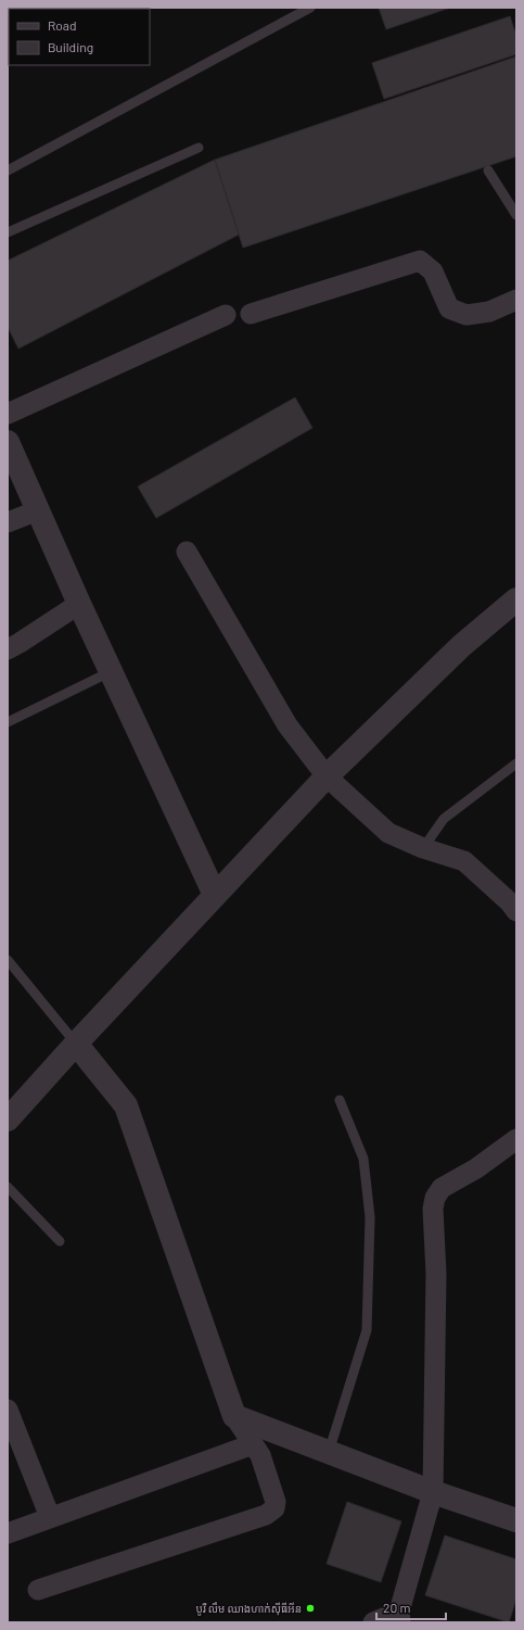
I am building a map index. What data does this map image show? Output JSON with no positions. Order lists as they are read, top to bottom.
{
  "places": ["បូរី លឹម ឈាងហាក់សុីធីអីន"],
  "legend": ["Road", "Building"],
  "scale_bar": "20 m"
}
